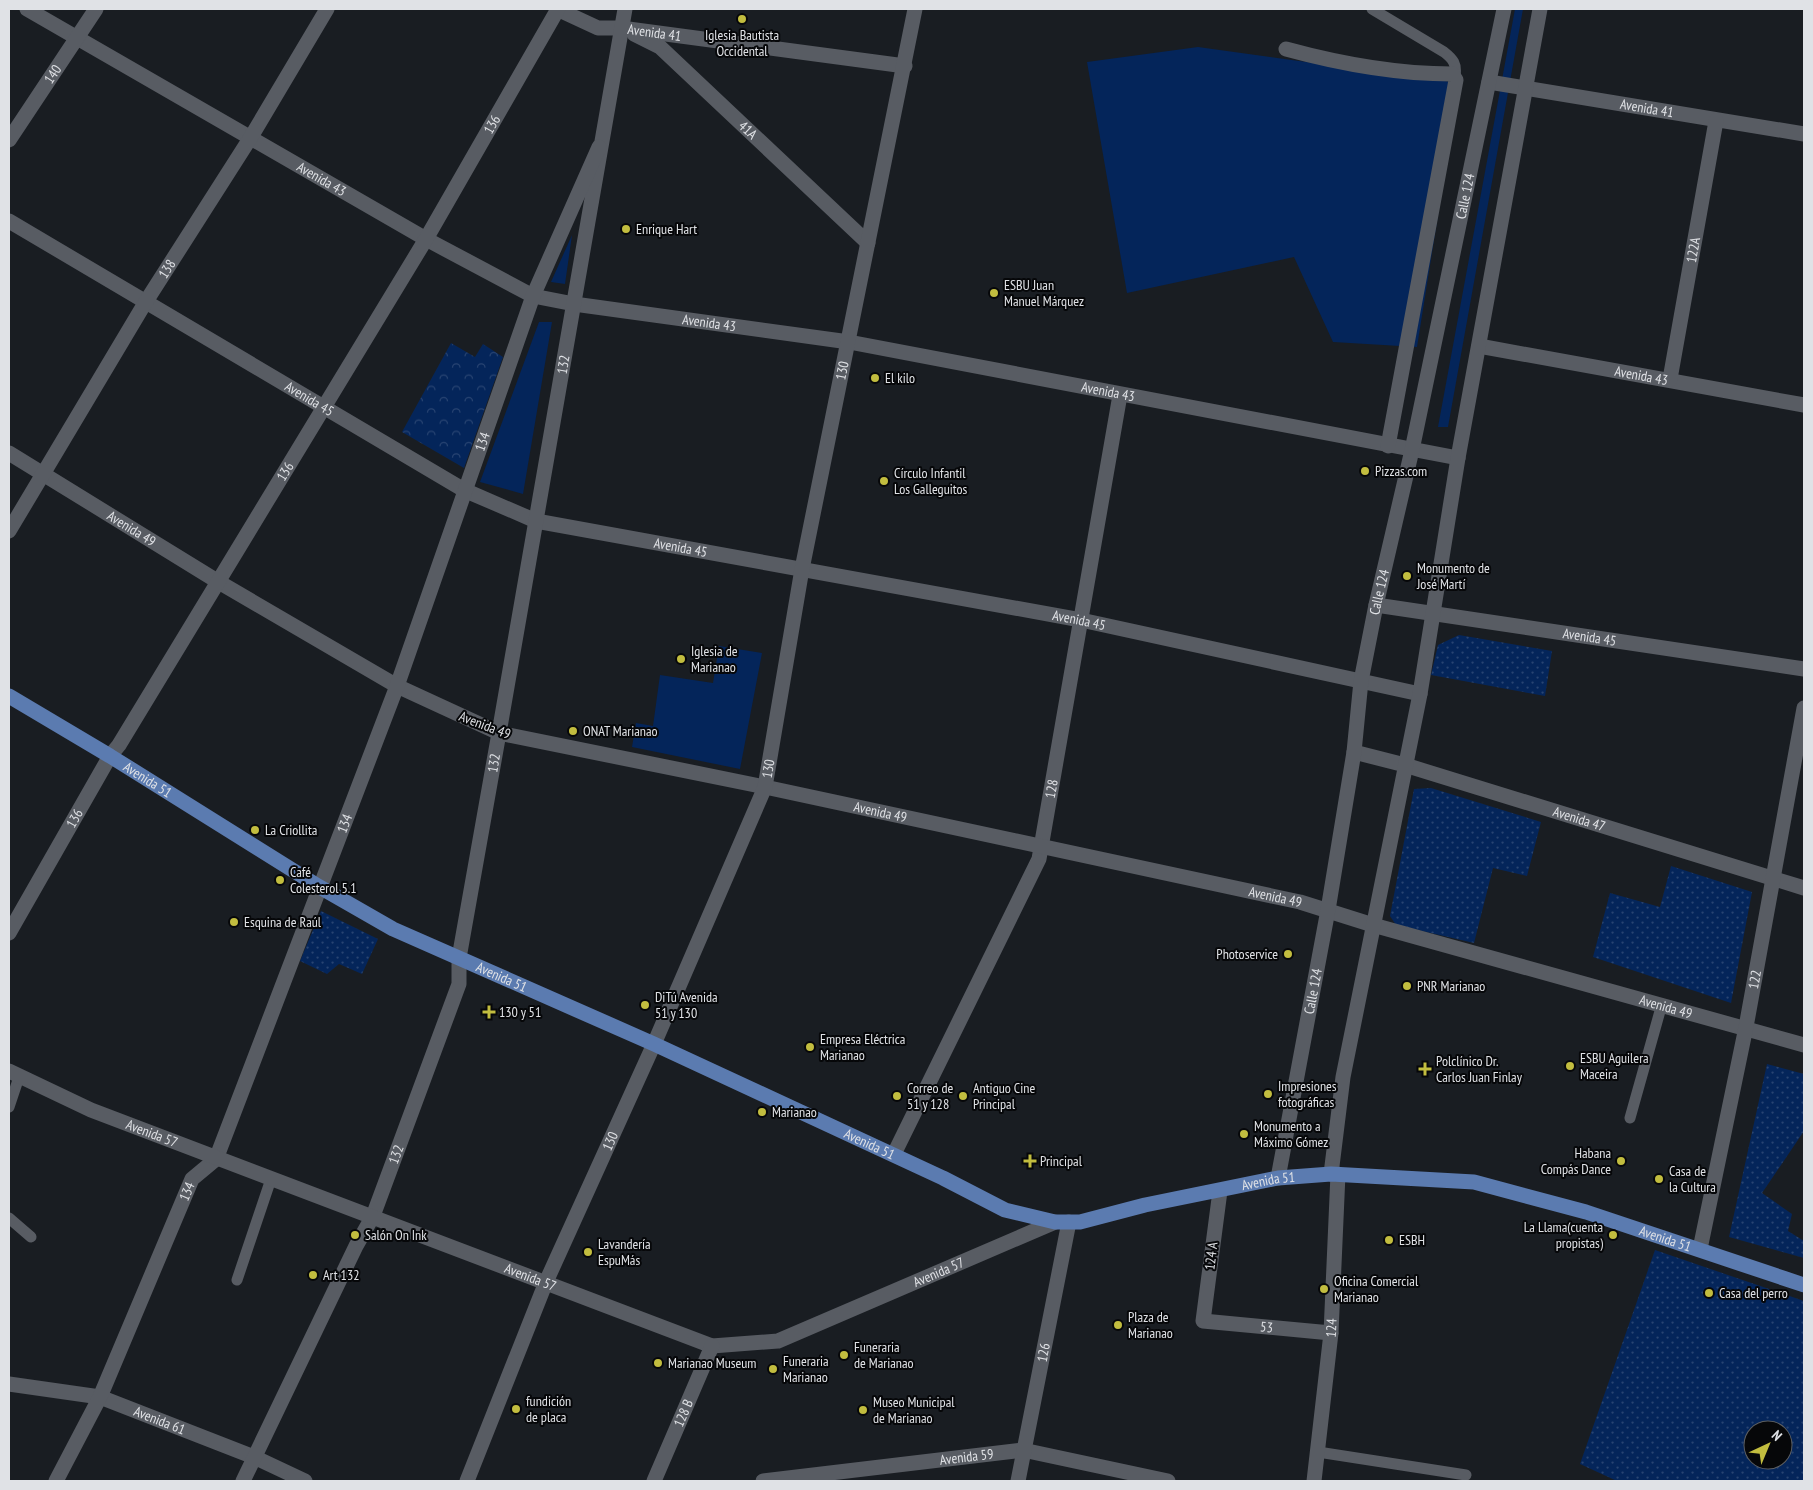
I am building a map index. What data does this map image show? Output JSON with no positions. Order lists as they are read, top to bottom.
{
  "streets": {
    "main road": ["Avenida 51"],
    "street": [
      "Avenida 41",
      "140",
      "136",
      "41A",
      "Avenida 43",
      "Calle 124",
      "122A",
      "138",
      "132",
      "130",
      "Avenida 45",
      "134",
      "Avenida 49",
      "128",
      "Avenida 47",
      "122",
      "Avenida 57",
      "124 A",
      "53",
      "124",
      "126",
      "128 B",
      "Avenida 61",
      "Avenida 59"
    ]
  },
  "crossings": [
    ["Avenida 41", "136"],
    ["Avenida 41", "41A"],
    ["Avenida 41", "Calle 124"],
    ["Avenida 41", "122A"],
    ["Avenida 41", "132"],
    ["Avenida 41", "130"],
    ["140", "Avenida 43"],
    ["136", "Avenida 43"],
    ["136", "Avenida 45"],
    ["136", "Avenida 49"],
    ["136", "Avenida 51"],
    ["41A", "132"],
    ["41A", "130"],
    ["Avenida 43", "Calle 124"],
    ["Avenida 43", "122A"],
    ["Avenida 43", "138"],
    ["Avenida 43", "132"],
    ["Avenida 43", "130"],
    ["Avenida 43", "134"],
    ["Avenida 43", "128"],
    ["Calle 124", "Avenida 45"],
    ["Calle 124", "Avenida 49"],
    ["Calle 124", "Avenida 51"],
    ["Calle 124", "Avenida 47"],
    ["138", "Avenida 45"],
    ["138", "Avenida 49"],
    ["132", "Avenida 45"],
    ["132", "134"],
    ["132", "Avenida 49"],
    ["132", "Avenida 51"],
    ["132", "Avenida 57"],
    ["132", "Avenida 61"],
    ["130", "Avenida 45"],
    ["130", "Avenida 49"],
    ["130", "Avenida 51"],
    ["130", "Avenida 57"],
    ["Avenida 45", "134"],
    ["Avenida 45", "128"],
    ["134", "Avenida 49"],
    ["134", "Avenida 51"],
    ["134", "Avenida 57"],
    ["134", "Avenida 61"],
    ["Avenida 49", "128"],
    ["Avenida 49", "122"],
    ["Avenida 51", "128"],
    ["Avenida 51", "122"],
    ["Avenida 51", "Avenida 57"],
    ["Avenida 51", "124 A"],
    ["Avenida 51", "124"],
    ["Avenida 51", "126"],
    ["Avenida 47", "122"],
    ["Avenida 57", "126"],
    ["Avenida 57", "128 B"],
    ["124 A", "53"],
    ["53", "124"],
    ["126", "Avenida 59"]
  ],
  "places": {
    "other": [
      "Iglesia Bautista Occidental",
      "Enrique Hart",
      "ESBU Juan Manuel Márquez",
      "El kilo",
      "Pizzas.com",
      "Círculo Infantil Los Galleguitos",
      "Monumento de José Martí",
      "Iglesia de Marianao",
      "ONAT Marianao",
      "La Criollita",
      "Café Colesterol 5.1",
      "Esquina de Raúl",
      "Photoservice",
      "PNR Marianao",
      "DiTú Avenida 51 y 130",
      "Empresa Eléctrica Marianao",
      "ESBU Aguilera Maceira",
      "Impresiones fotográficas",
      "Correo de 51 y 128",
      "Antiguo Cine Principal",
      "Marianao",
      "Monumento a Máximo Gómez",
      "Habana Compás Dance",
      "Casa de la Cultura",
      "Salón On Ink",
      "La Llama(cuenta propistas)",
      "ESBH",
      "Lavandería EspuMás",
      "Art 132",
      "Oficina Comercial Marianao",
      "Casa del perro",
      "Plaza de Marianao",
      "Funeraria de Marianao",
      "Marianao Museum",
      "Funeraria Marianao",
      "fundición de placa",
      "Museo Municipal de Marianao"
    ],
    "health": ["130 y 51", "Polclínico Dr. Carlos Juan Finlay", "Principal"]
  },
  "north": "top right"
}
